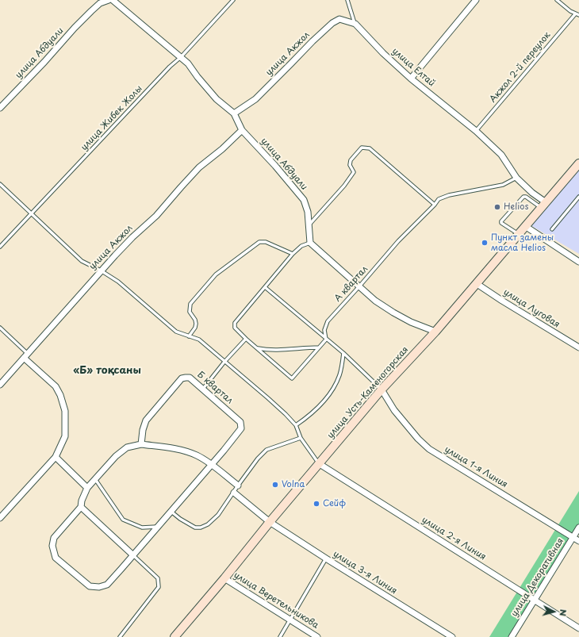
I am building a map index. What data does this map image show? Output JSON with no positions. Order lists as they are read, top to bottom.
{
  "streets": {
    "street": [
      "улица Абдуали",
      "улица Акжол",
      "улица Елтай",
      "улица Луговая",
      "Б квартал",
      "улица Усть-Каменогорская",
      "улица 1-я Линия",
      "улица 2-я Линия",
      "улица 3-я Линия",
      "улица Декоративная",
      "улица Веретельникова"
    ],
    "lane": ["Акжол 2-й переулок", "улица Жибек Жолы", "А квартал"]
  },
  "crossings": [
    ["улица Абдуали", "улица Акжол"],
    ["улица Абдуали", "улица Жибек Жолы"],
    ["улица Акжол", "улица Елтай"],
    ["улица Елтай", "Акжол 2-й переулок"],
    ["улица Елтай", "А квартал"],
    ["улица Елтай", "улица Усть-Каменогорская"],
    ["улица Луговая", "улица Усть-Каменогорская"],
    ["улица Усть-Каменогорская", "улица 1-я Линия"],
    ["улица Усть-Каменогорская", "улица 2-я Линия"],
    ["улица Усть-Каменогорская", "улица 3-я Линия"],
    ["улица Усть-Каменогорская", "улица Веретельникова"],
    ["улица 1-я Линия", "улица Декоративная"],
    ["улица 2-я Линия", "улица Декоративная"]
  ],
  "districts": ["«Б» тоқсаны"],
  "places": [
    "Helios",
    "Пункт замены масла Helios",
    "Volna",
    "Сейф"
  ],
  "north": "right"
}
